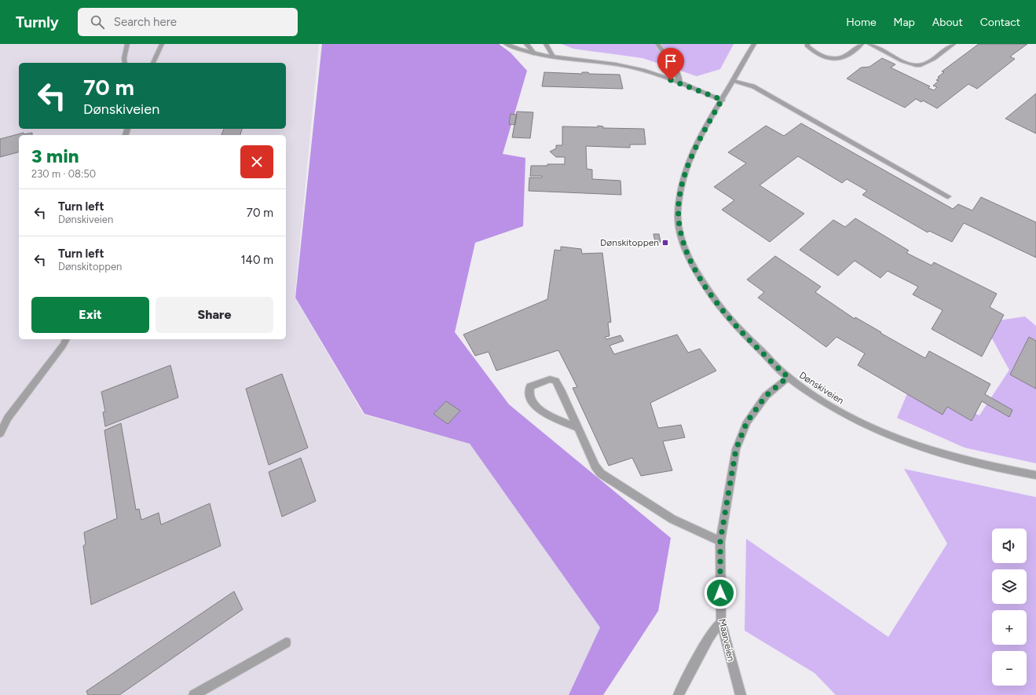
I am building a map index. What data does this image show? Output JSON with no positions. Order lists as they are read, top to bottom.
{
  "streets": {
    "street": ["Dønskiveien", "Maarveien"]
  },
  "crossings": [
    ["Dønskiveien", "Maarveien"]
  ],
  "places": {
    "transit": ["Dønskitoppen"]
  },
  "page": {
    "header": "Turnly",
    "search": "Search here",
    "nav": [
      "Home",
      "Map",
      "About",
      "Contact"
    ],
    "turn": ["70 m", "Dønskiveien"],
    "heading": ["3 min", "230 m · 08:50"],
    "list": [
      {
        "name": "Turn left",
        "note": "Dønskiveien",
        "value": "70 m"
      },
      {
        "name": "Turn left",
        "note": "Dønskitoppen",
        "value": "140 m"
      }
    ],
    "buttons": ["Exit", "Share"],
    "map_buttons": ["+", "−"]
  }
}
